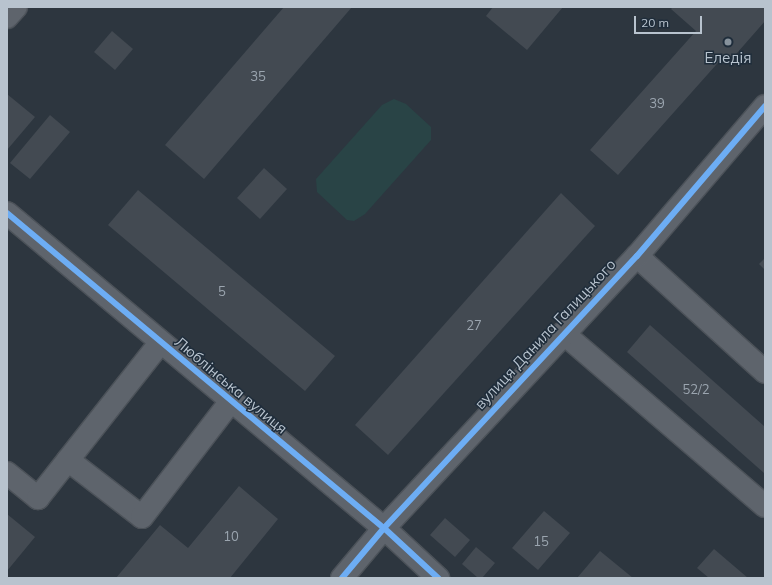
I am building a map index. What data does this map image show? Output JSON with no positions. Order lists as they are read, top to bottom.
{
  "streets": {
    "street": ["вулиця Данила Галицького", "Люблінська вулиця"]
  },
  "crossings": [
    ["вулиця Данила Галицького", "Люблінська вулиця"]
  ],
  "places": ["Еледія"],
  "house_numbers": [
    "35",
    "39",
    "5",
    "27",
    "52/2",
    "10",
    "15"
  ],
  "scale_bar": "20 m"
}
